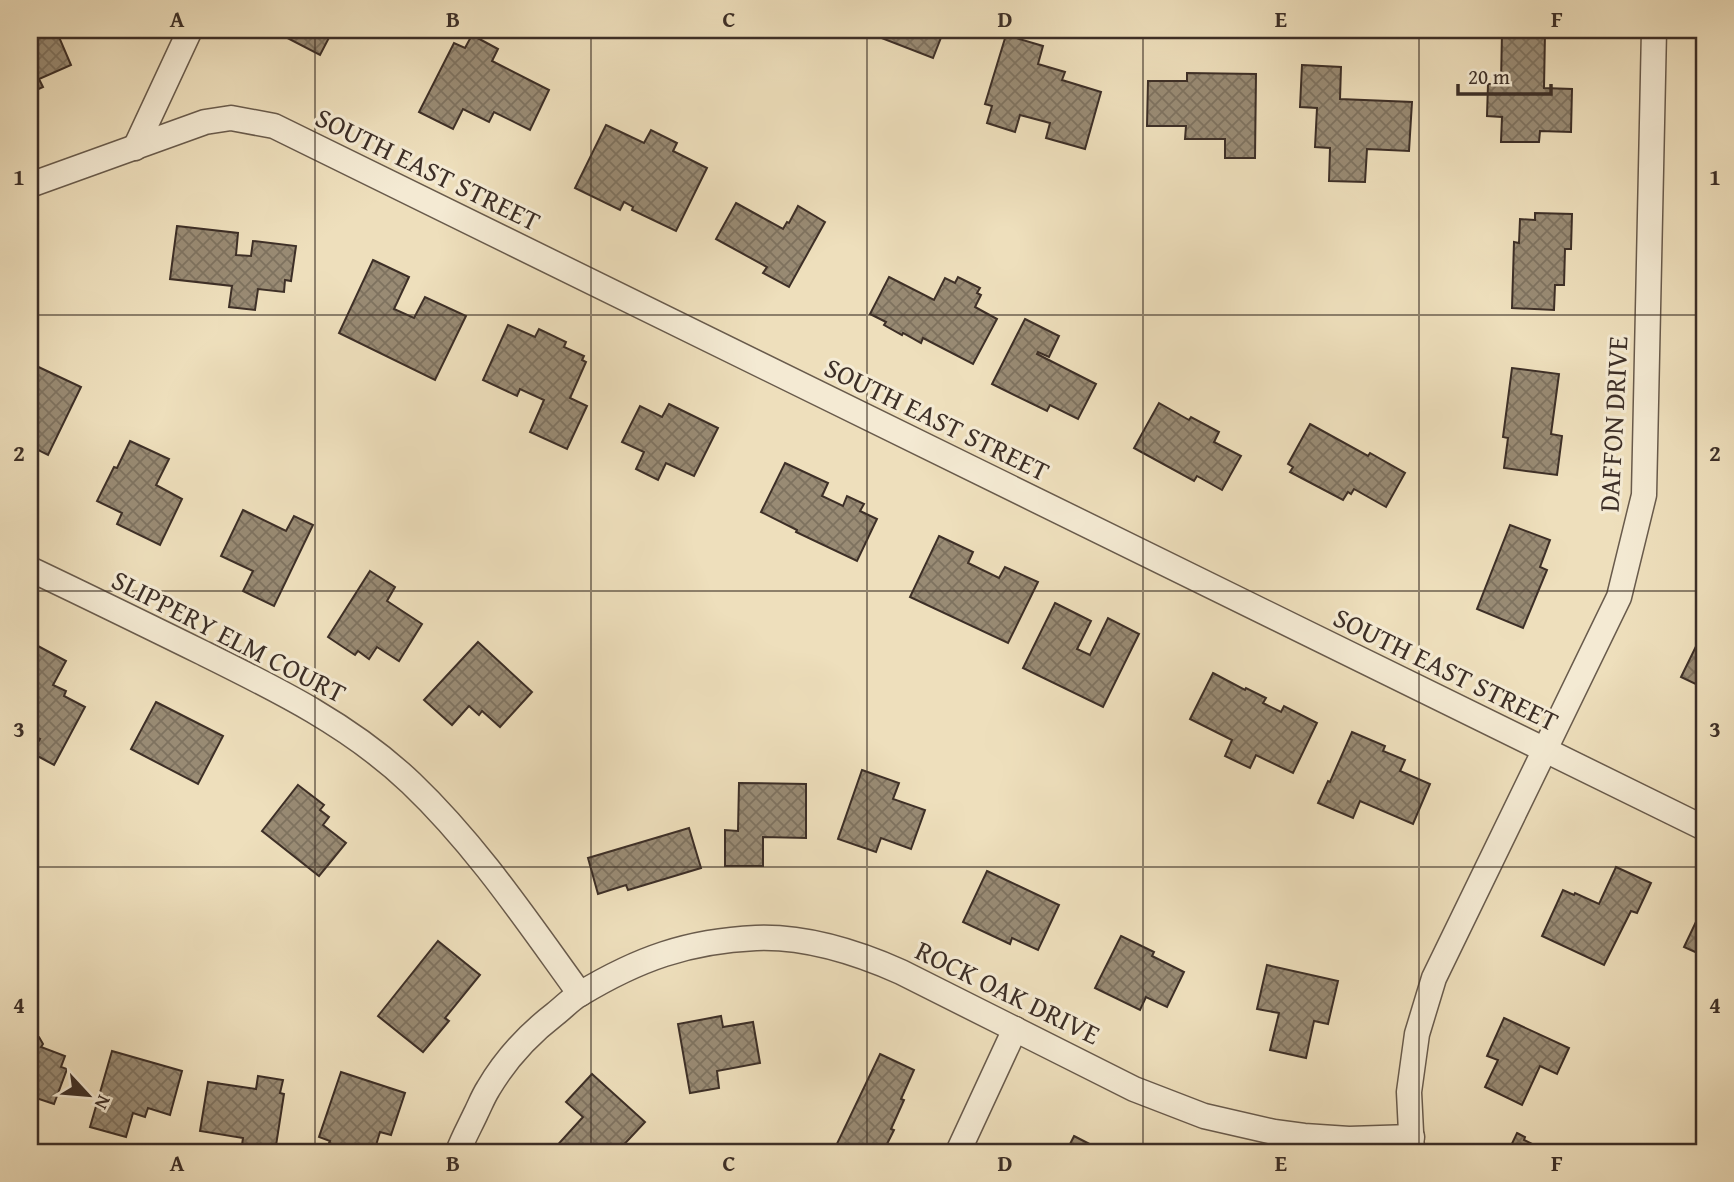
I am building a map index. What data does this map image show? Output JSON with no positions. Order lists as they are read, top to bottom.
{
  "streets": {
    "street": [
      "SOUTH EAST STREET",
      "DAFFON DRIVE",
      "SLIPPERY ELM COURT",
      "ROCK OAK DRIVE"
    ]
  },
  "crossings": [
    ["SOUTH EAST STREET", "DAFFON DRIVE"],
    ["DAFFON DRIVE", "ROCK OAK DRIVE"],
    ["SLIPPERY ELM COURT", "ROCK OAK DRIVE"]
  ],
  "scale_bar": "20 m",
  "north": "bottom right",
  "grid": {
    "columns": [
      "A",
      "B",
      "C",
      "D",
      "E",
      "F"
    ],
    "rows": [
      "1",
      "2",
      "3",
      "4"
    ]
  }
}
